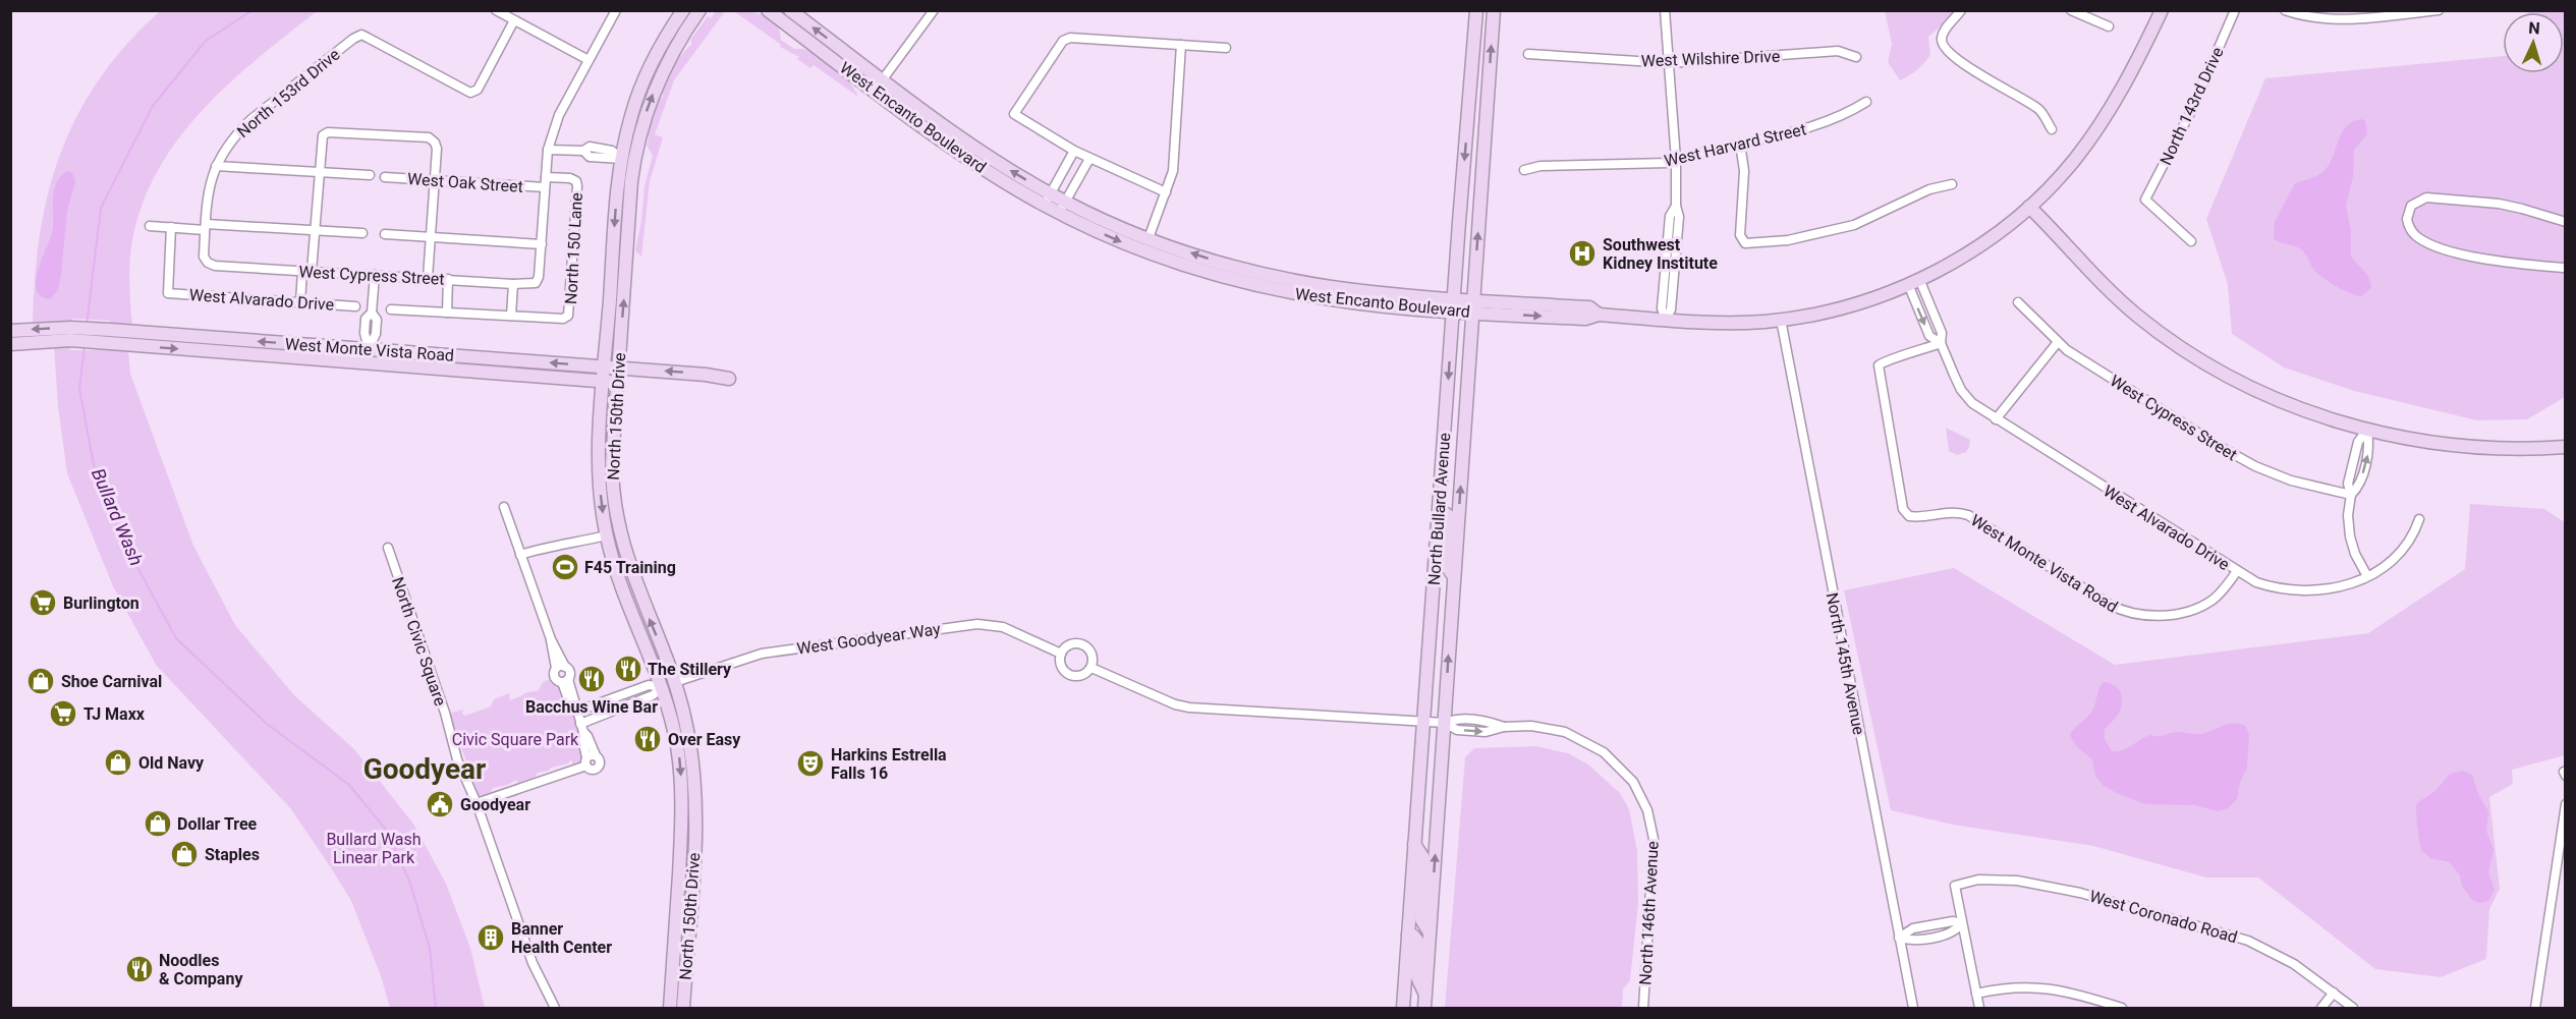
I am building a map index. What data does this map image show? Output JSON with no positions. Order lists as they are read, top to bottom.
{
  "streets": {
    "main road": [
      "West Encanto Boulevard",
      "West Monte Vista Road",
      "North 150th Drive",
      "North Bullard Avenue"
    ],
    "street": [
      "West Wilshire Drive",
      "North 153rd Drive",
      "North 143rd Drive",
      "West Harvard Street",
      "West Oak Street",
      "North 150 Lane",
      "West Cypress Street",
      "West Alvarado Drive",
      "West Goodyear Way",
      "North Civic Square",
      "North 145th Avenue",
      "North 146th Avenue",
      "West Coronado Road"
    ]
  },
  "crossings": [
    ["North 153rd Drive", "West Cypress Street"],
    ["West Encanto Boulevard", "West Alvarado Drive"],
    ["West Encanto Boulevard", "North Bullard Avenue"],
    ["West Encanto Boulevard", "North 145th Avenue"],
    ["West Oak Street", "North 150 Lane"],
    ["West Alvarado Drive", "West Monte Vista Road"],
    ["West Monte Vista Road", "North 150th Drive"],
    ["North 150th Drive", "West Goodyear Way"],
    ["North Bullard Avenue", "North 146th Avenue"]
  ],
  "districts": ["Goodyear"],
  "water": ["Bullard Wash"],
  "parks": ["Civic Square Park", "Bullard Wash Linear Park"],
  "places": {
    "hospital": ["Southwest Kidney Institute"],
    "sports": ["F45 Training"],
    "supermarket": ["Burlington", "TJ Maxx"],
    "restaurant": [
      "The Stillery",
      "Bacchus Wine Bar",
      "Over Easy",
      "Noodles & Company"
    ],
    "shop": [
      "Shoe Carnival",
      "Old Navy",
      "Dollar Tree",
      "Staples"
    ],
    "theatre": ["Harkins Estrella Falls 16"],
    "public building": ["Goodyear"],
    "building": ["Banner Health Center"]
  },
  "north": "top"
}
